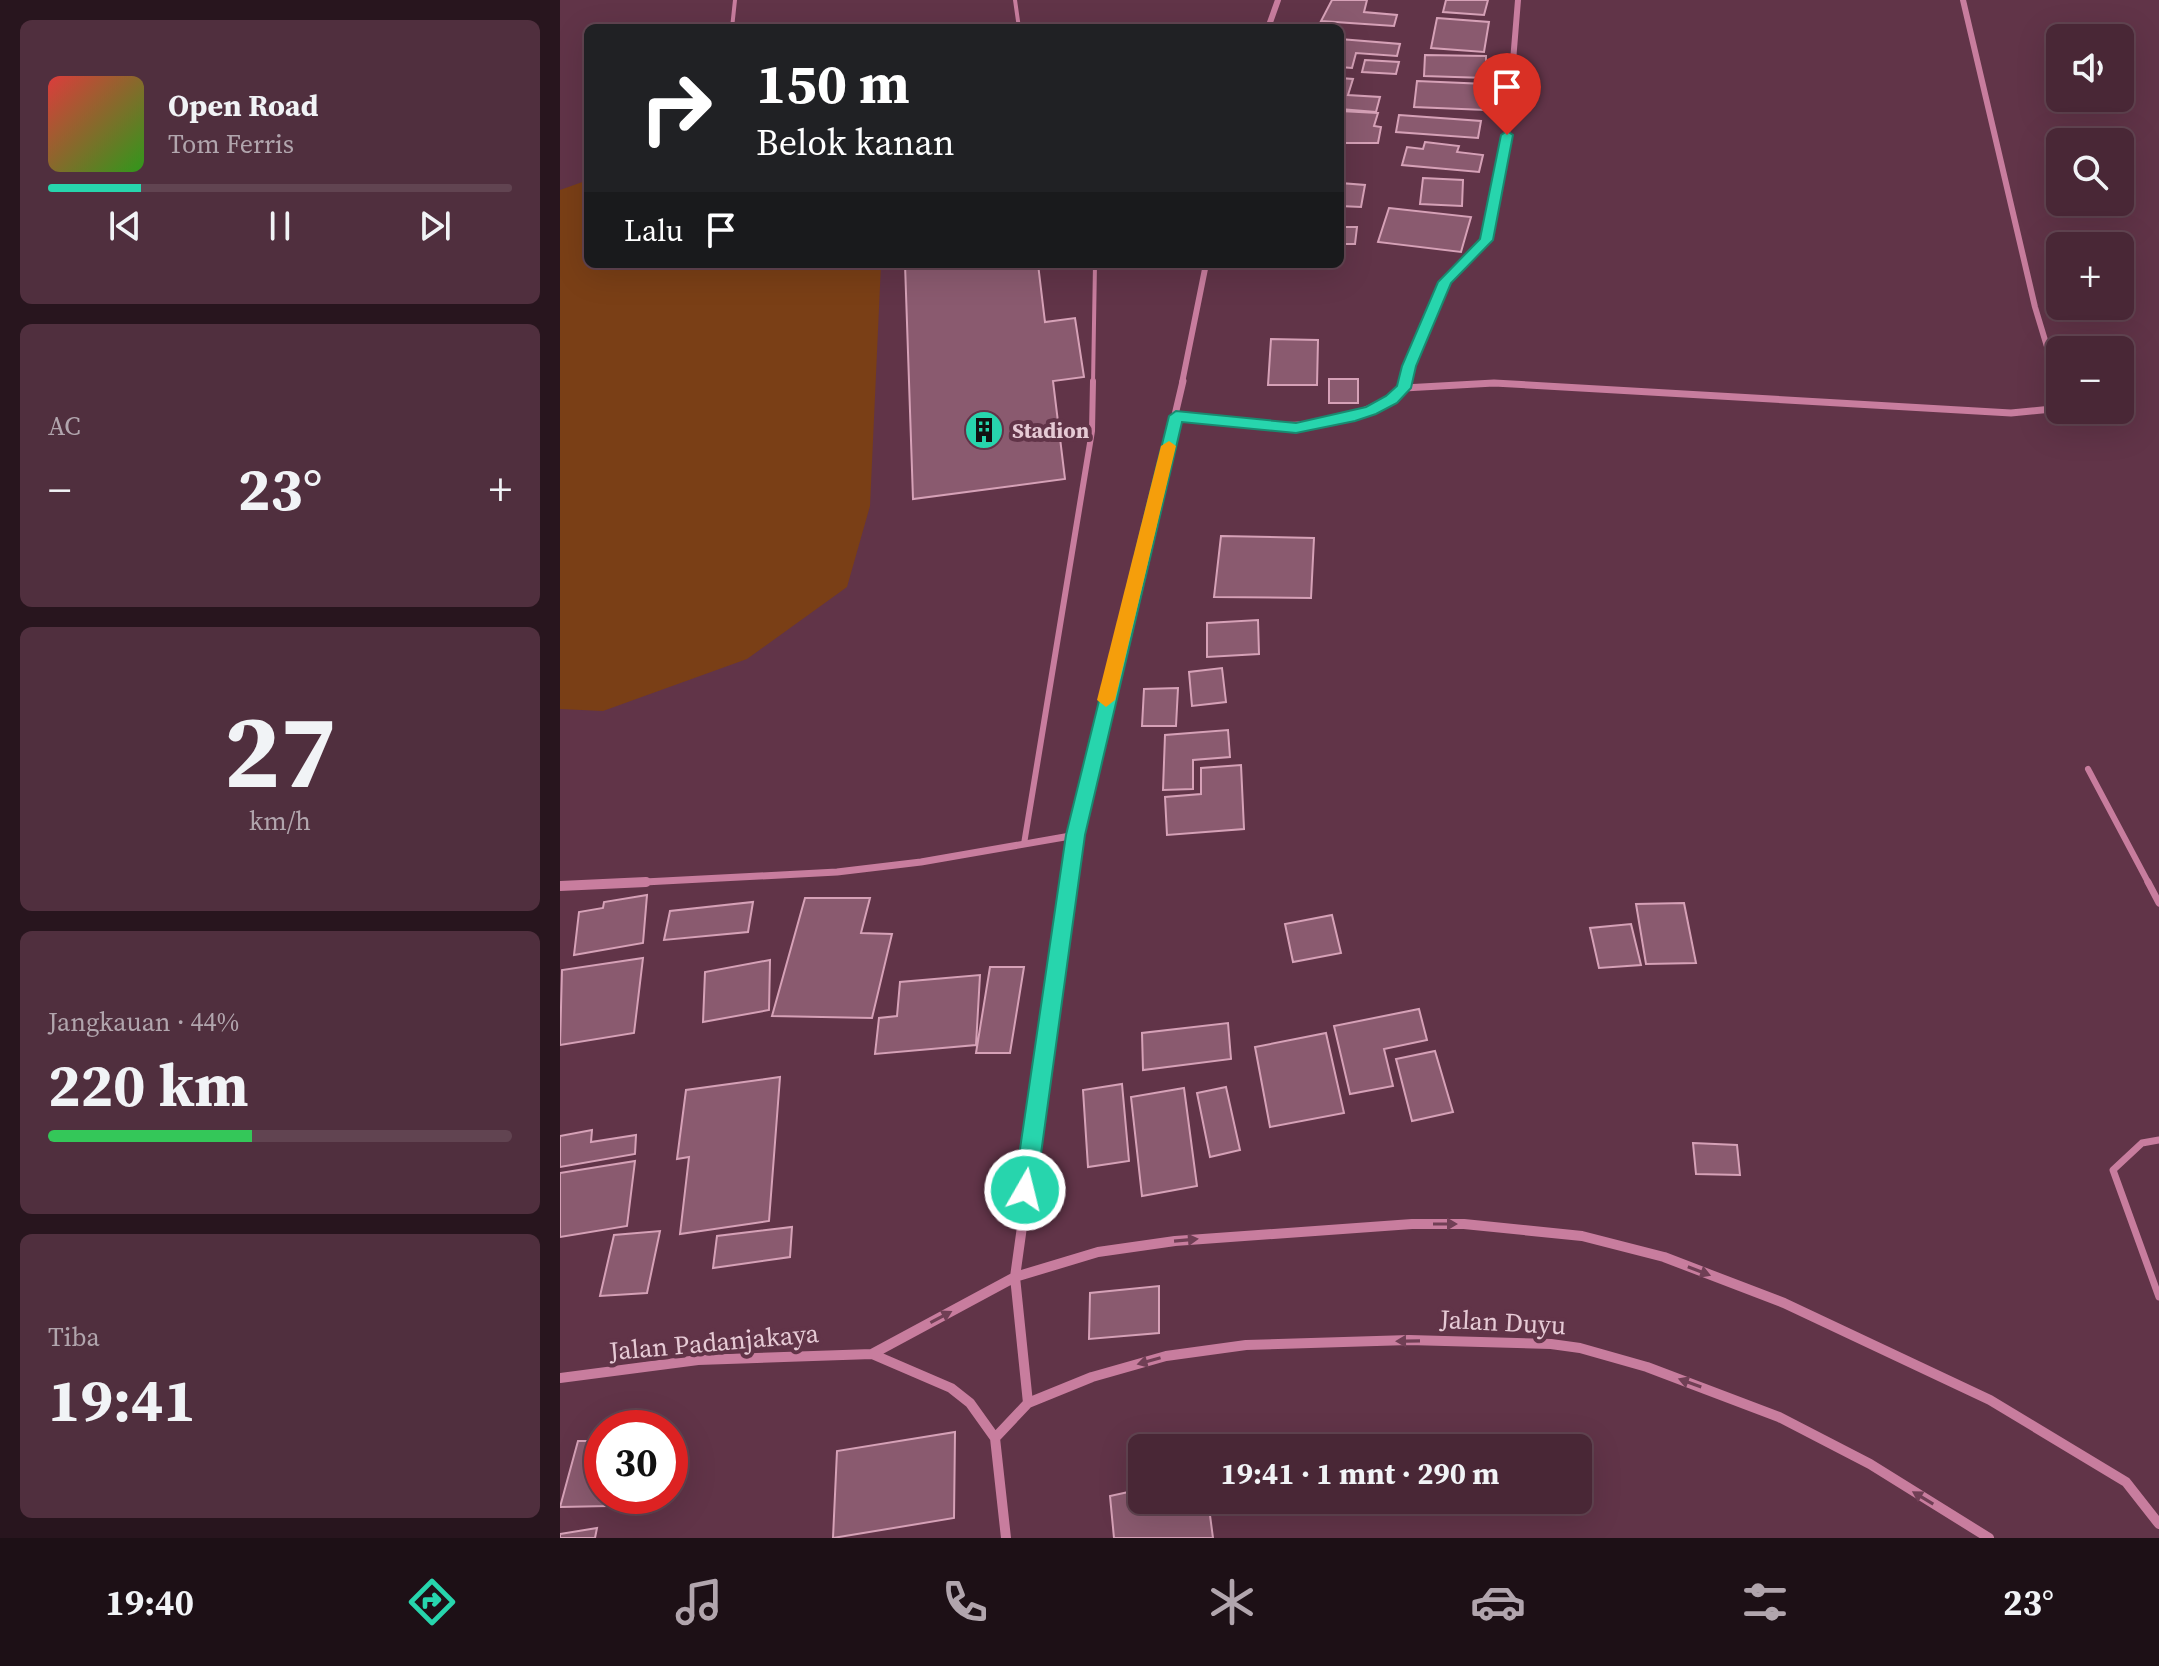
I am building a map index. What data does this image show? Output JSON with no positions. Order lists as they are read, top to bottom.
{
  "streets": {
    "street": ["Jalan Duyu", "Jalan Padanjakaya"]
  },
  "one_way": ["Jalan Duyu"],
  "places": {
    "building": ["Stadion"]
  },
  "page": {
    "map_buttons": ["+", "−"],
    "turn": ["150 m", "Belok kanan"],
    "song": ["Open Road", "Tom Ferris"],
    "then": "Lalu",
    "tile": [
      "AC",
      ["27", "km/h"],
      ["Jangkauan · 44%", "220 km"],
      ["Tiba", "19:41"]
    ],
    "heat": ["−", "23°", "+"],
    "limit": "30",
    "trip": "19:41 · 1 mnt · 290 m",
    "tabs": ["19:40", "23°"]
  }
}
